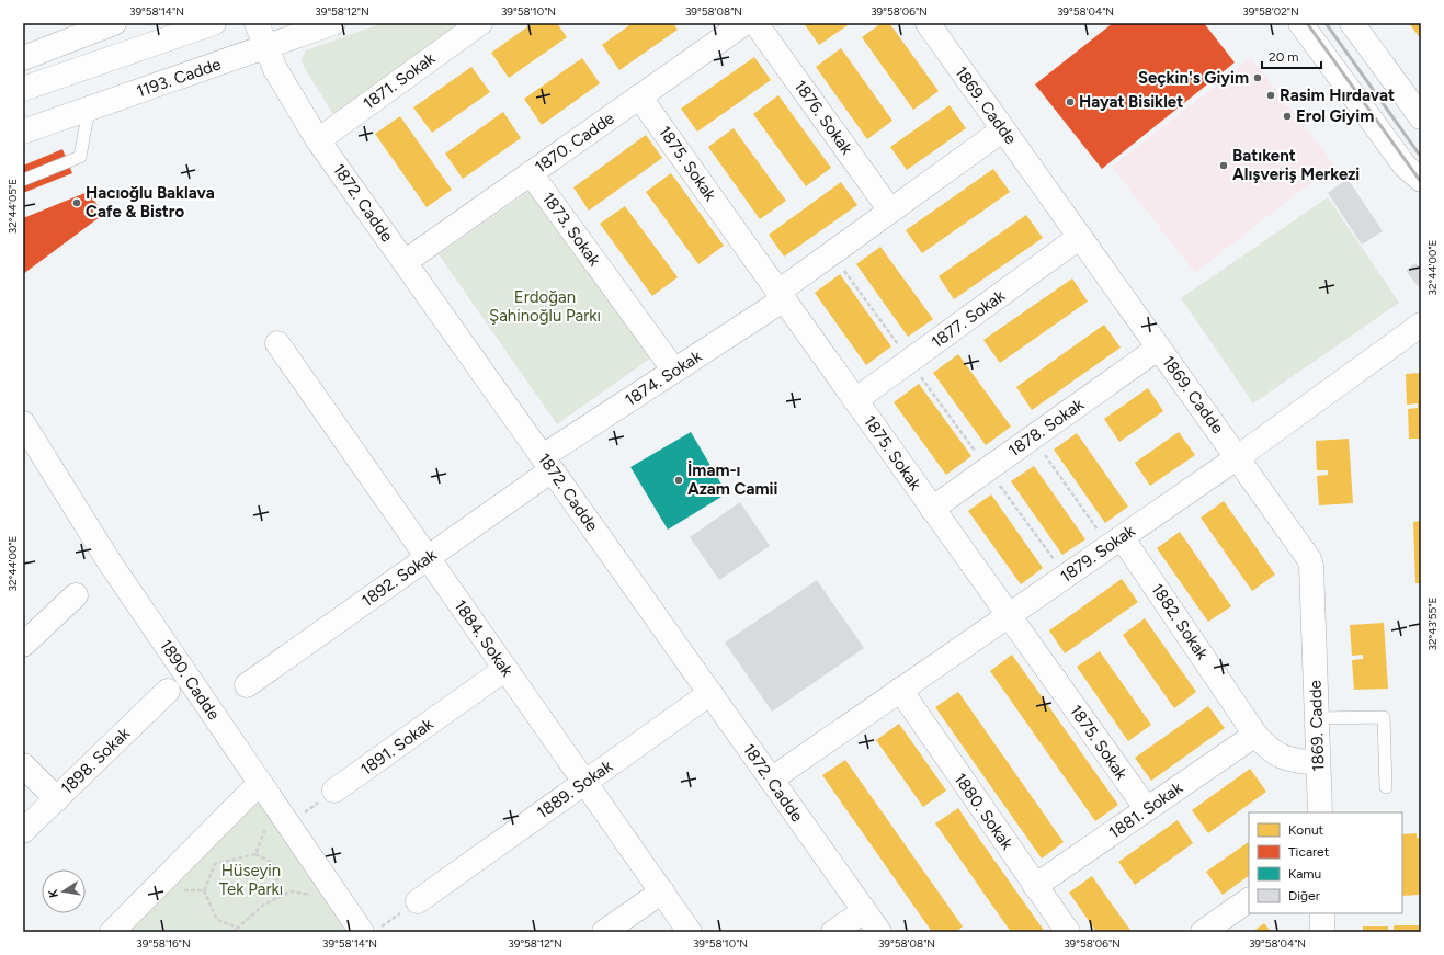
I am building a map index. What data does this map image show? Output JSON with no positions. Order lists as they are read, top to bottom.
{
  "streets": {
    "street": [
      "1193. Cadde",
      "1871. Sokak",
      "1869. Cadde",
      "1876. Sokak",
      "1870. Cadde",
      "1875. Sokak",
      "1872. Cadde",
      "1873. Sokak",
      "1877. Sokak",
      "1874. Sokak",
      "1878. Sokak",
      "1879. Sokak",
      "1892. Sokak",
      "1882. Sokak",
      "1884. Sokak",
      "1890. Cadde",
      "1891. Sokak",
      "1898. Sokak",
      "1889. Sokak",
      "1881. Sokak",
      "1880. Sokak"
    ]
  },
  "crossings": [
    ["1193. Cadde", "1872. Cadde"],
    ["1871. Sokak", "1872. Cadde"],
    ["1869. Cadde", "1877. Sokak"],
    ["1869. Cadde", "1874. Sokak"],
    ["1869. Cadde", "1878. Sokak"],
    ["1869. Cadde", "1879. Sokak"],
    ["1869. Cadde", "1882. Sokak"],
    ["1876. Sokak", "1874. Sokak"],
    ["1870. Cadde", "1875. Sokak"],
    ["1870. Cadde", "1872. Cadde"],
    ["1870. Cadde", "1873. Sokak"],
    ["1875. Sokak", "1877. Sokak"],
    ["1875. Sokak", "1874. Sokak"],
    ["1875. Sokak", "1878. Sokak"],
    ["1875. Sokak", "1879. Sokak"],
    ["1875. Sokak", "1881. Sokak"],
    ["1872. Cadde", "1874. Sokak"],
    ["1872. Cadde", "1879. Sokak"],
    ["1872. Cadde", "1892. Sokak"],
    ["1872. Cadde", "1889. Sokak"],
    ["1873. Sokak", "1874. Sokak"],
    ["1874. Sokak", "1892. Sokak"],
    ["1879. Sokak", "1882. Sokak"],
    ["1879. Sokak", "1880. Sokak"],
    ["1892. Sokak", "1884. Sokak"],
    ["1882. Sokak", "1881. Sokak"],
    ["1884. Sokak", "1891. Sokak"],
    ["1884. Sokak", "1889. Sokak"],
    ["1881. Sokak", "1880. Sokak"]
  ],
  "parks": ["Erdoğan Şahinoğlu Parkı", "Hüseyin Tek Parkı"],
  "places": [
    "Seçkin's Giyim",
    "Rasim Hırdavat",
    "Hayat Bisiklet",
    "Erol Giyim",
    "Batıkent Alışveriş Merkezi",
    "Hacıoğlu Baklava Cafe & Bistro",
    "İmam-ı Azam Camii"
  ],
  "legend": [
    "Konut",
    "Ticaret",
    "Kamu",
    "Diğer"
  ],
  "scale_bar": "20 m",
  "north": "left",
  "coordinates": [
    "39°58'14\"N",
    "39°58'12\"N",
    "39°58'10\"N",
    "39°58'08\"N",
    "39°58'06\"N",
    "39°58'04\"N",
    "39°58'02\"N",
    "32°44'05\"E",
    "32°44'00\"E",
    "32°43'55\"E",
    "39°58'16\"N"
  ]
}
